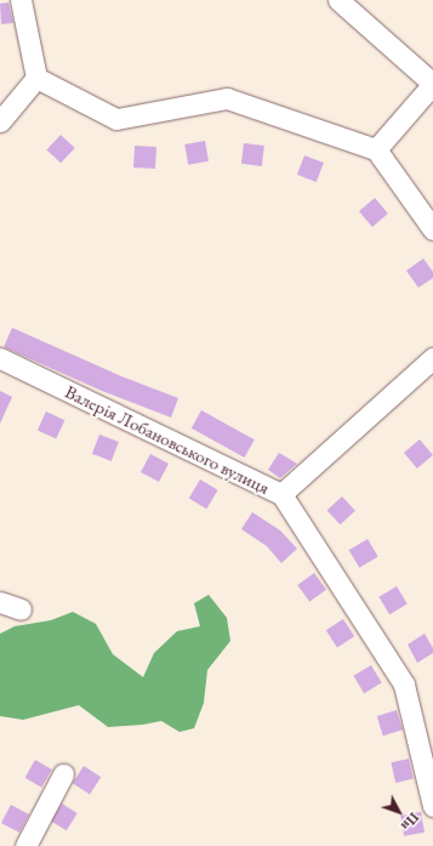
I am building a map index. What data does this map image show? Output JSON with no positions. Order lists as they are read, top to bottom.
{
  "streets": {
    "street": ["Валерія Лобановського вулиця"]
  },
  "north": "bottom right"
}
